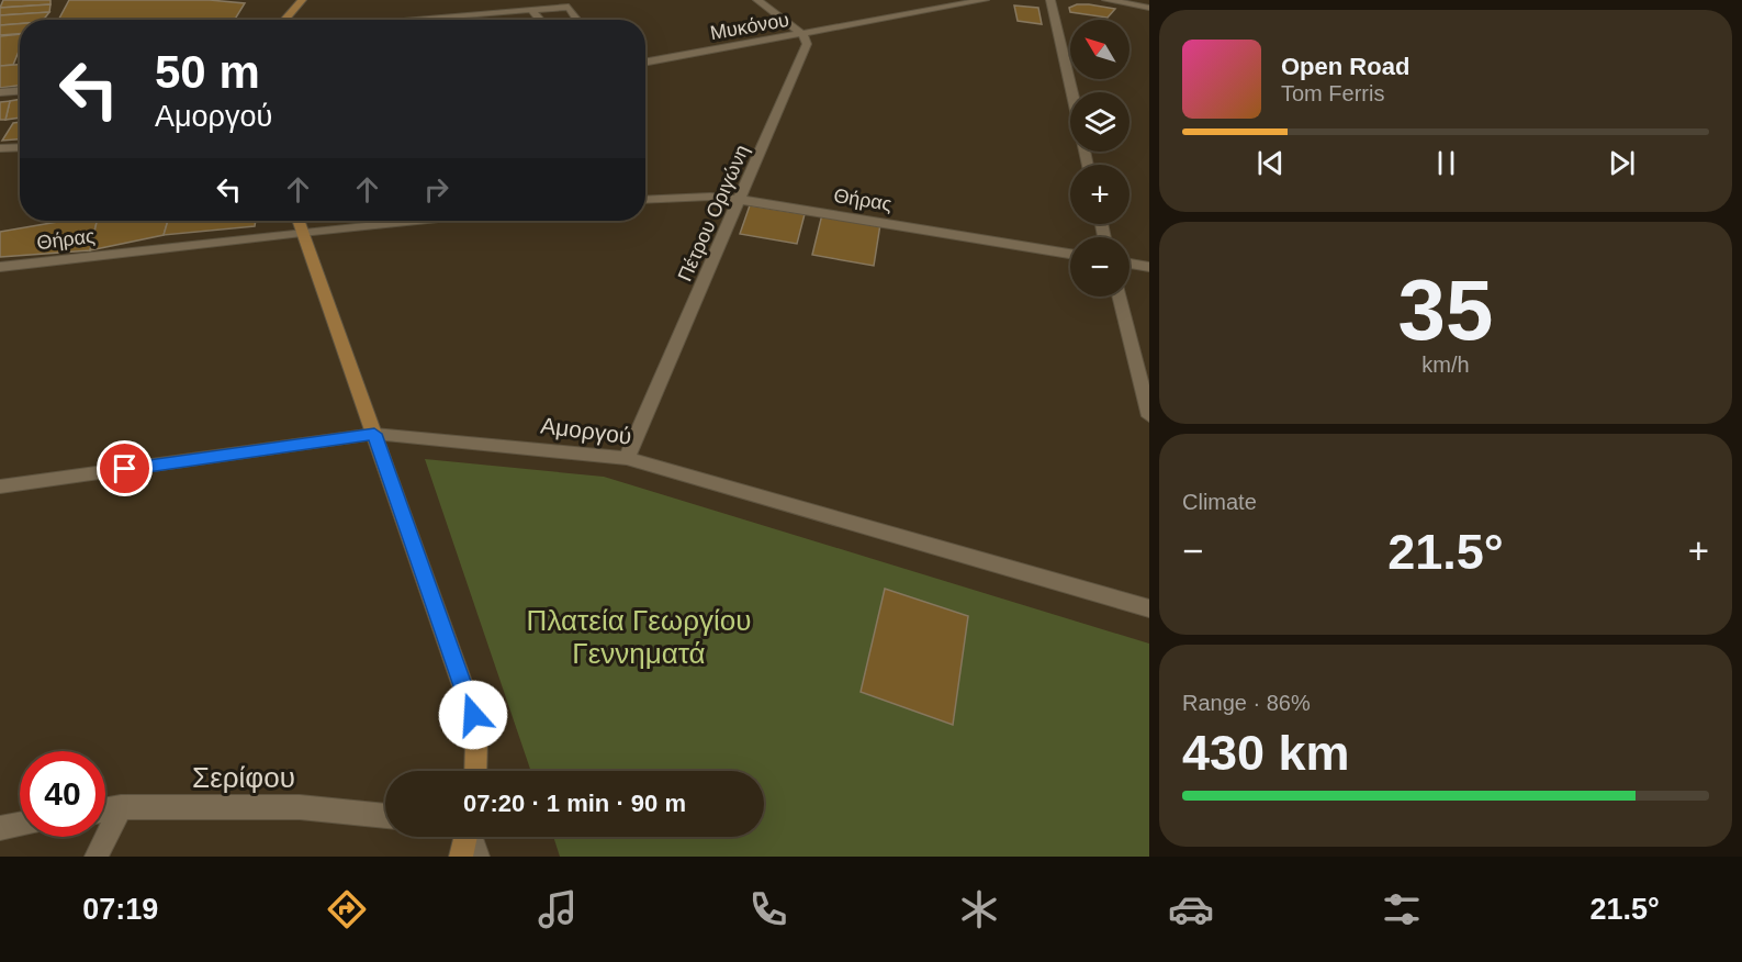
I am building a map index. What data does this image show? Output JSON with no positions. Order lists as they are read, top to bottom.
{
  "streets": {
    "street": [
      "Μυκόνου",
      "Θήρας",
      "Πέτρου Οριγώνη",
      "Αμοργού",
      "Σερίφου"
    ]
  },
  "crossings": [
    ["Μυκόνου", "Πέτρου Οριγώνη"],
    ["Θήρας", "Πέτρου Οριγώνη"],
    ["Πέτρου Οριγώνη", "Αμοργού"]
  ],
  "parks": ["Πλατεία Γεωργίου Γεννηματά"],
  "north": "top left",
  "page": {
    "map_buttons": ["+", "−"],
    "turn": ["50 m", "Αμοργού"],
    "song": ["Open Road", "Tom Ferris"],
    "tile": [
      ["35", "km/h"],
      "Climate",
      ["Range · 86%", "430 km"]
    ],
    "heat": ["−", "21.5°", "+"],
    "limit": "40",
    "trip": "07:20 · 1 min · 90 m",
    "tabs": ["07:19", "21.5°"]
  }
}
